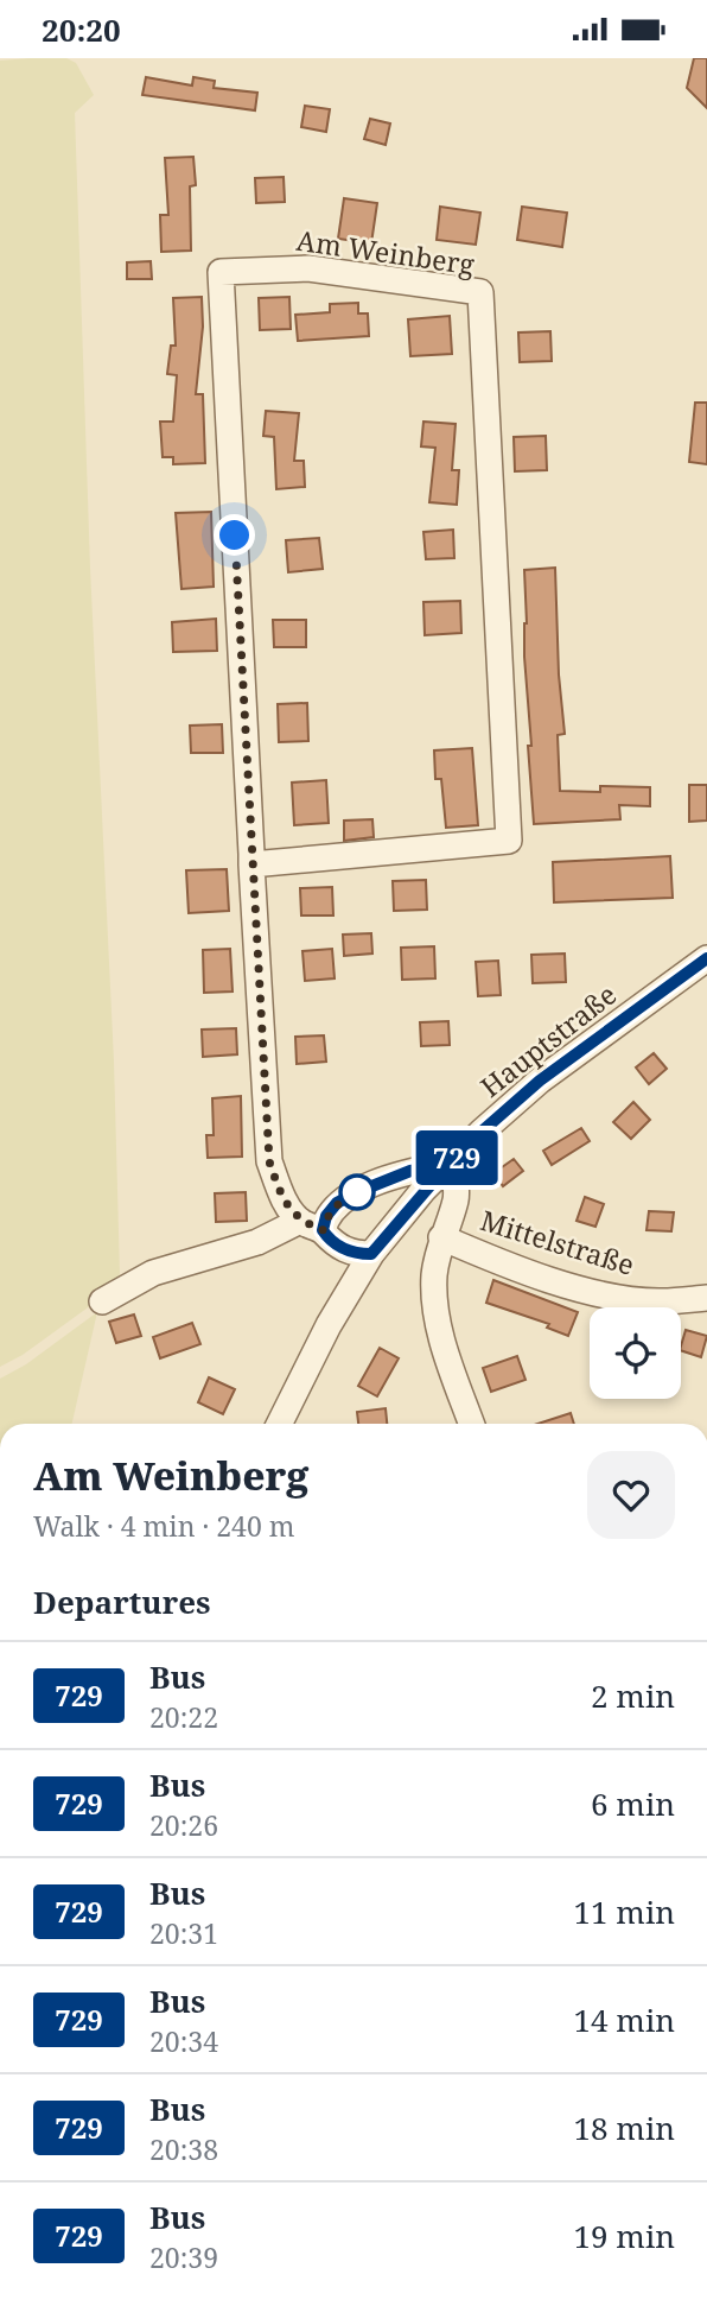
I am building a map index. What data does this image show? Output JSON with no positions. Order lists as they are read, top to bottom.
{
  "streets": {
    "street": ["Am Weinberg", "Hauptstraße", "Mittelstraße"]
  },
  "crossings": [
    ["Am Weinberg", "Hauptstraße"]
  ],
  "lines": ["bus line 729"],
  "page": {
    "status": "20:20",
    "on_map": "729",
    "heading": [
      ["Am Weinberg", "Walk · 4 min · 240 m"],
      "Departures"
    ],
    "list": [
      {
        "mark": "729",
        "name": "Bus",
        "note": "20:22",
        "value": "2 min"
      },
      {
        "mark": "729",
        "name": "Bus",
        "note": "20:26",
        "value": "6 min"
      },
      {
        "mark": "729",
        "name": "Bus",
        "note": "20:31",
        "value": "11 min"
      },
      {
        "mark": "729",
        "name": "Bus",
        "note": "20:34",
        "value": "14 min"
      },
      {
        "mark": "729",
        "name": "Bus",
        "note": "20:38",
        "value": "18 min"
      },
      {
        "mark": "729",
        "name": "Bus",
        "note": "20:39",
        "value": "19 min"
      }
    ]
  }
}
